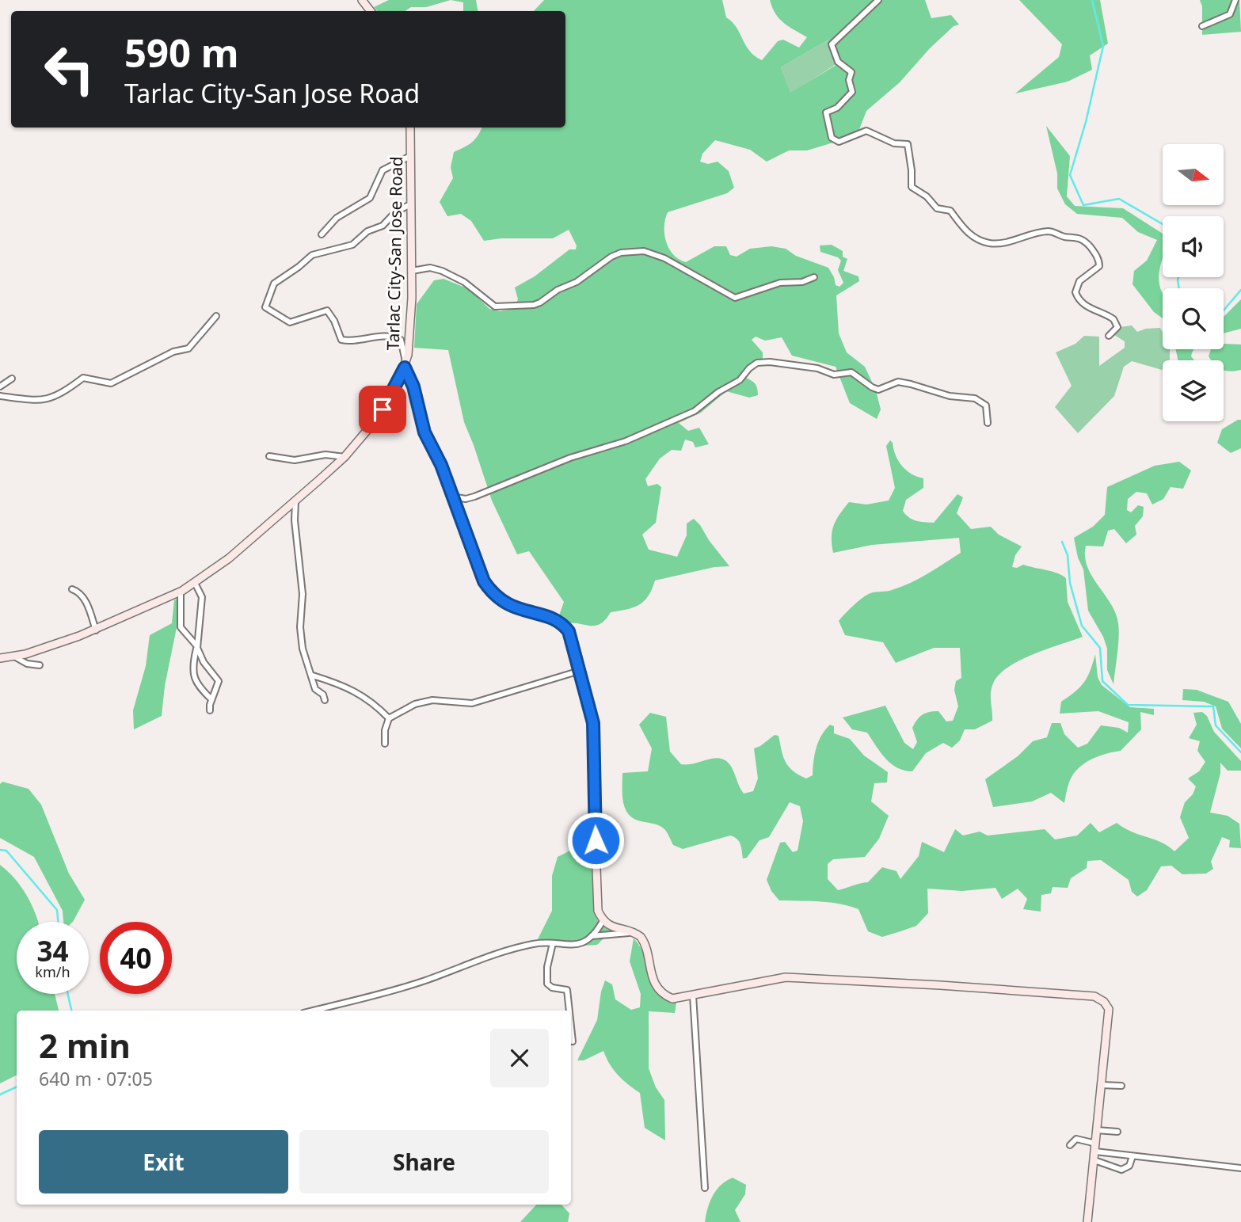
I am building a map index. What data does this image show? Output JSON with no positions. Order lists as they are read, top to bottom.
{
  "streets": {
    "street": ["Tarlac City-San Jose Road"]
  },
  "north": "right",
  "page": {
    "turn": ["590 m", "Tarlac City-San Jose Road"],
    "speed": "34 km/h",
    "limit": "40",
    "heading": ["2 min", "640 m · 07:05"],
    "buttons": ["Exit", "Share"]
  }
}
